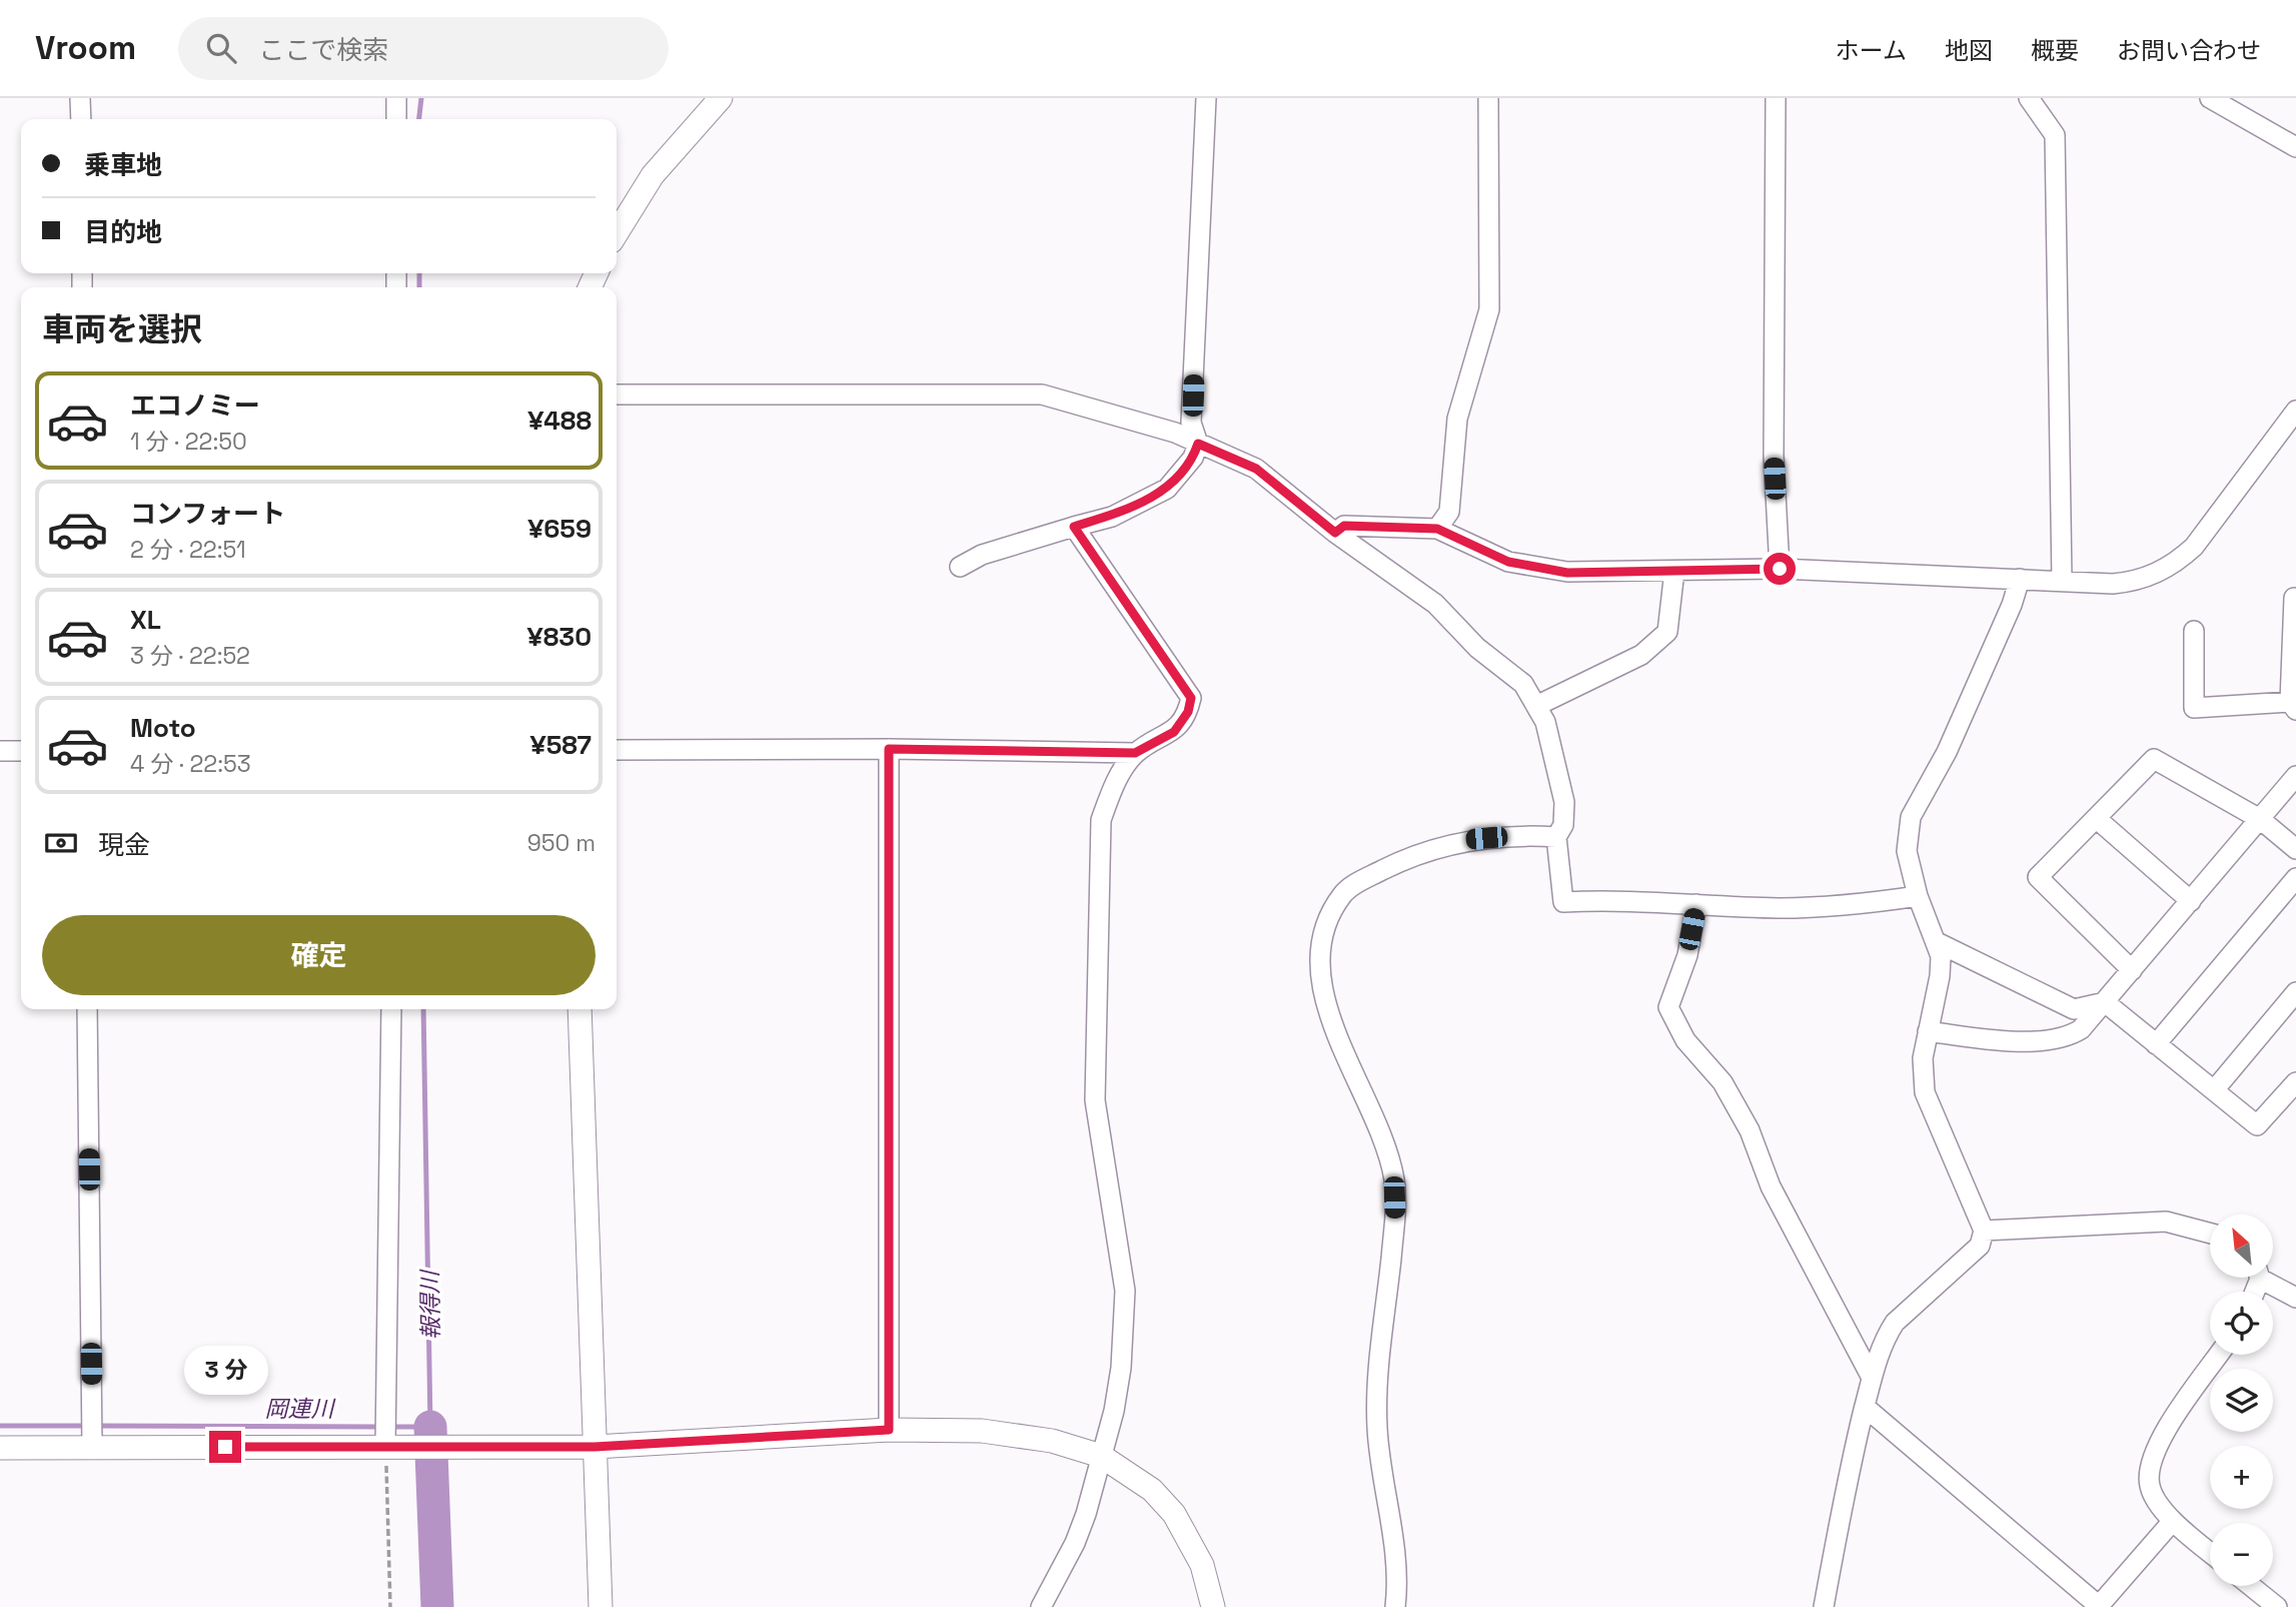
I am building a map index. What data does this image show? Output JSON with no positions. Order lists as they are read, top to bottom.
{
  "water": ["報得川", "岡連川"],
  "north": "top left",
  "page": {
    "header": "Vroom",
    "search": "ここで検索",
    "nav": [
      "ホーム",
      "地図",
      "概要",
      "お問い合わせ"
    ],
    "banner": ["乗車地", "目的地"],
    "heading": "車両を選択",
    "list": [
      {
        "name": "エコノミー",
        "note": "1 分 · 22:50",
        "value": "¥488"
      },
      {
        "name": "コンフォート",
        "note": "2 分 · 22:51",
        "value": "¥659"
      },
      {
        "name": "XL",
        "note": "3 分 · 22:52",
        "value": "¥830"
      },
      {
        "name": "Moto",
        "note": "4 分 · 22:53",
        "value": "¥587"
      }
    ],
    "pay": ["現金", "950 m"],
    "buttons": "確定",
    "map_buttons": ["+", "−"],
    "bubble": "3 分"
  }
}
